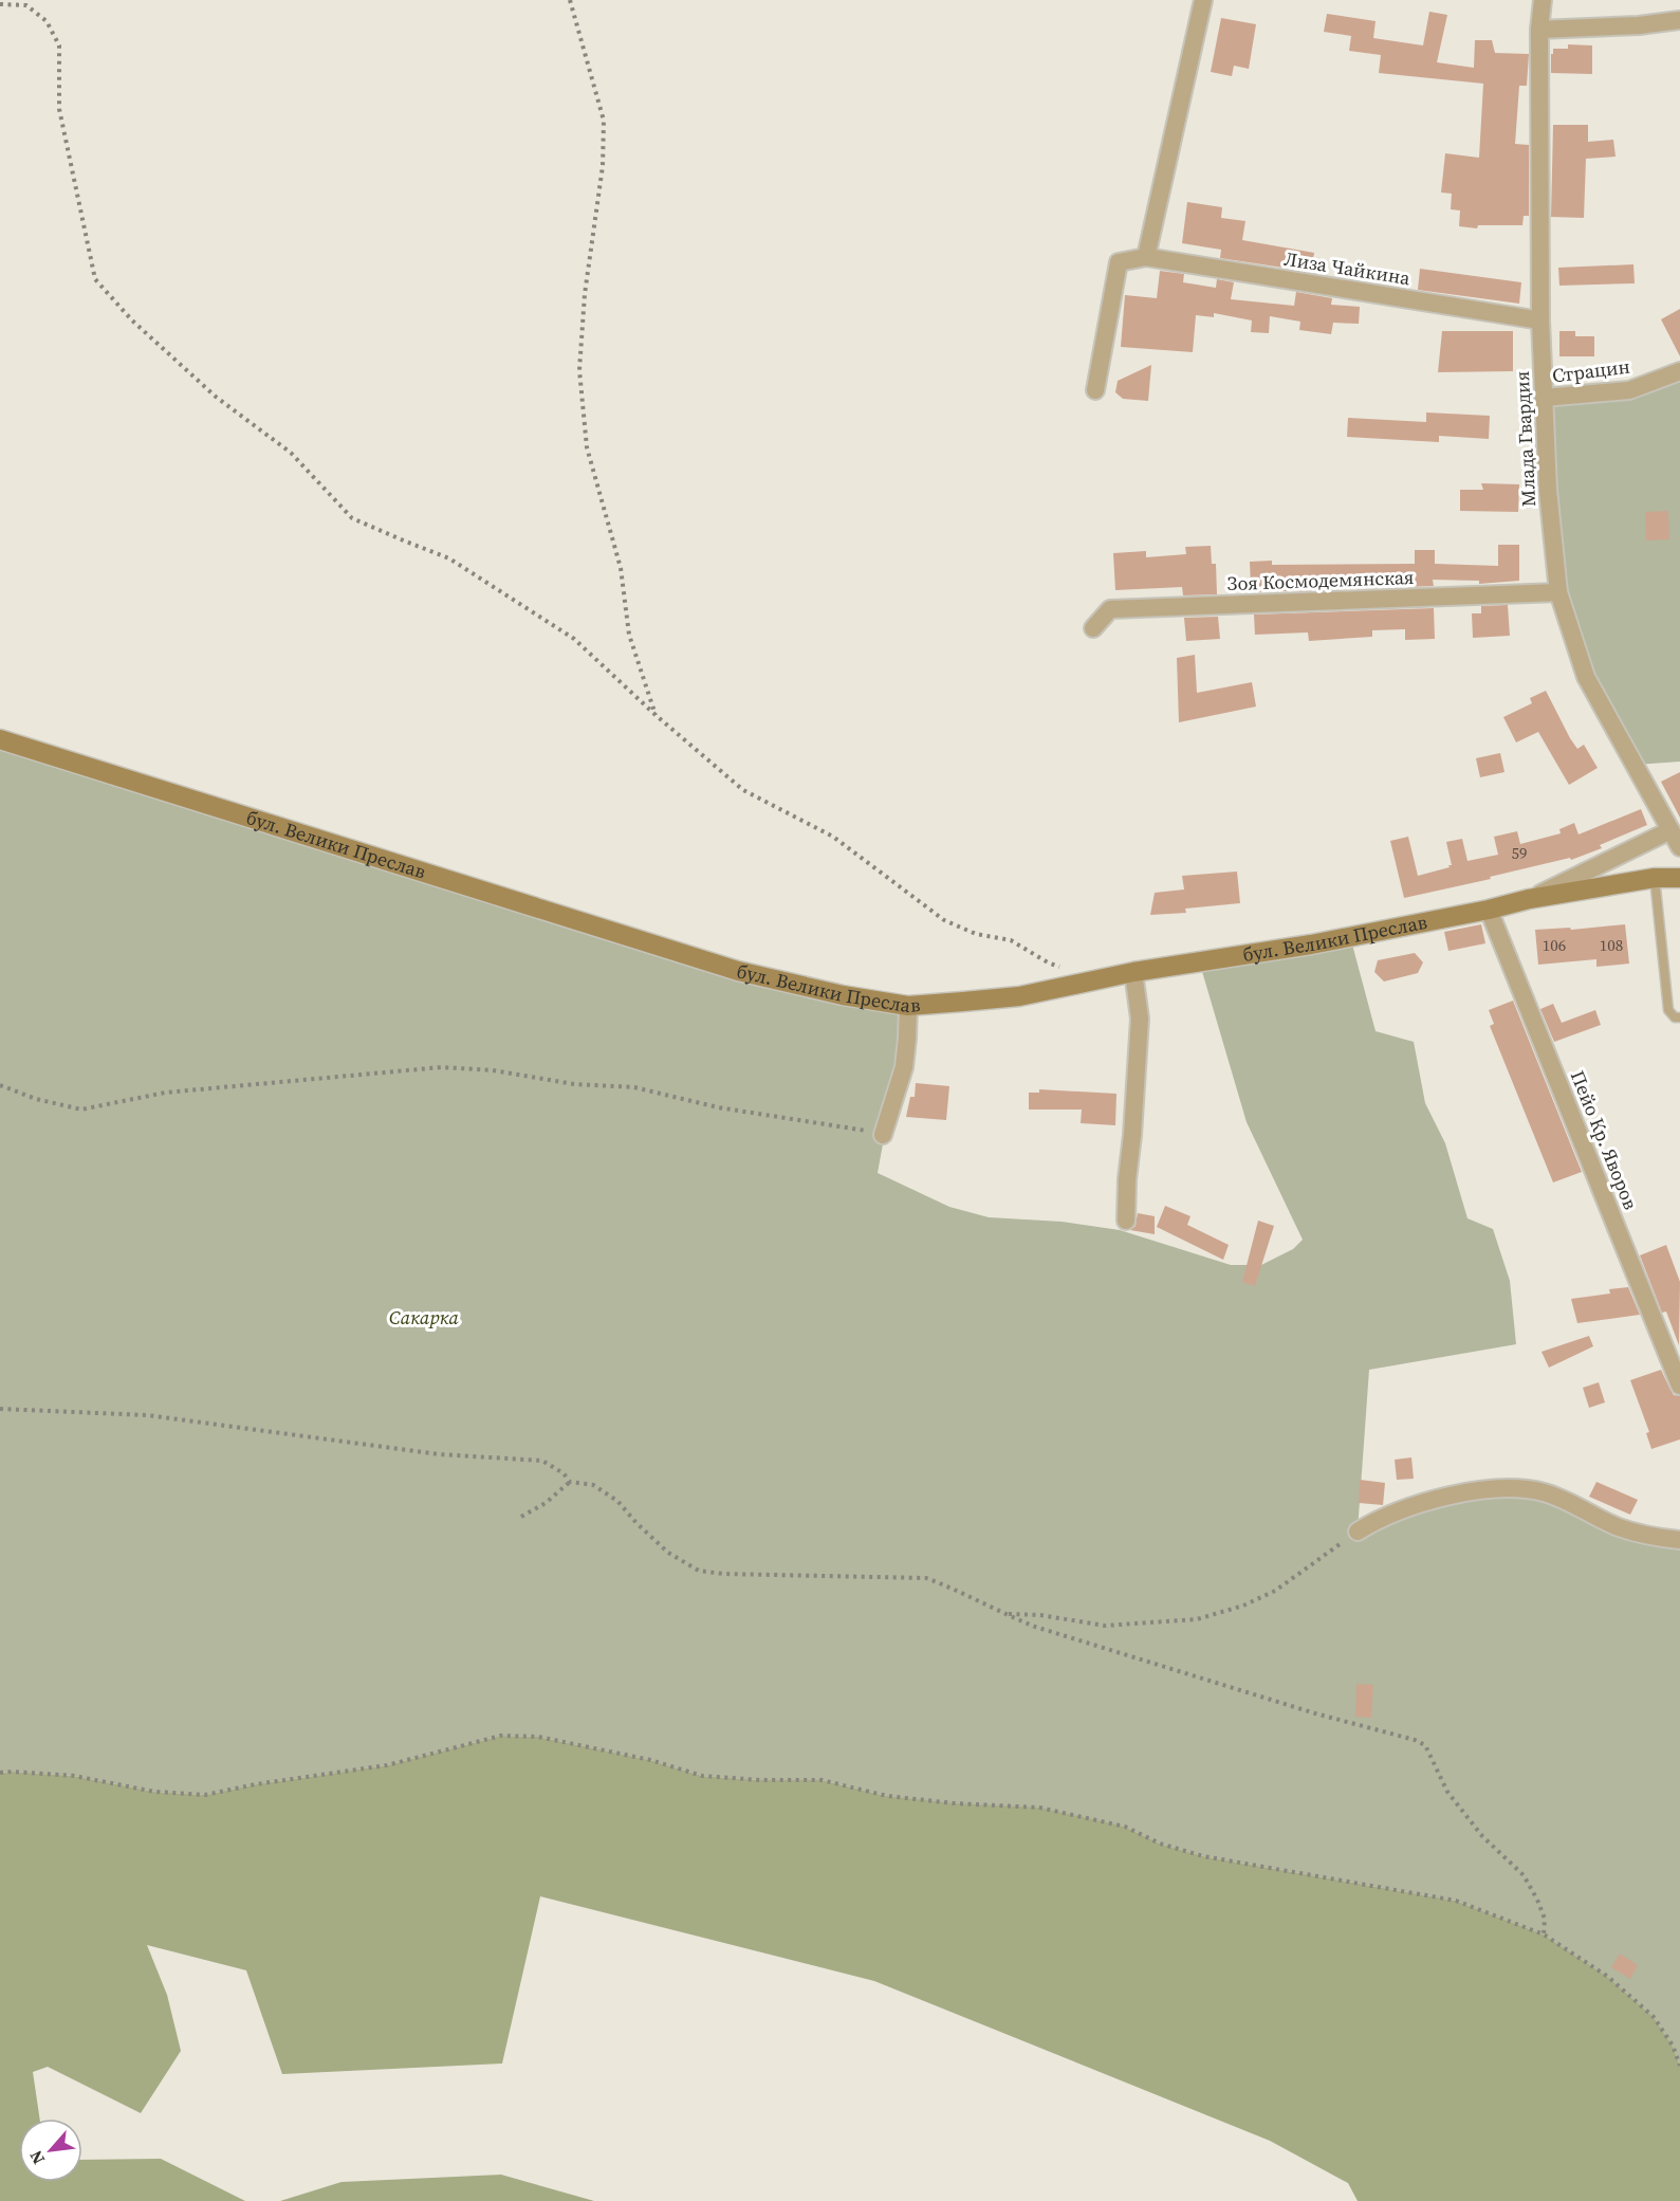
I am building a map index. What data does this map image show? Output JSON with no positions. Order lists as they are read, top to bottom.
{
  "streets": {
    "main road": ["бул. Велики Преслав"],
    "street": [
      "Лиза Чайкина",
      "Страцин",
      "Млада Гвардия",
      "Зоя Космодемянская",
      "Пейо Кр. Яворов"
    ]
  },
  "crossings": [
    ["Лиза Чайкина", "Млада Гвардия"],
    ["Страцин", "Млада Гвардия"],
    ["Млада Гвардия", "Зоя Космодемянская"],
    ["бул. Велики Преслав", "Пейо Кр. Яворов"]
  ],
  "parks": ["Сакарка"],
  "house_numbers": ["59", "106", "108"],
  "north": "bottom left"
}
